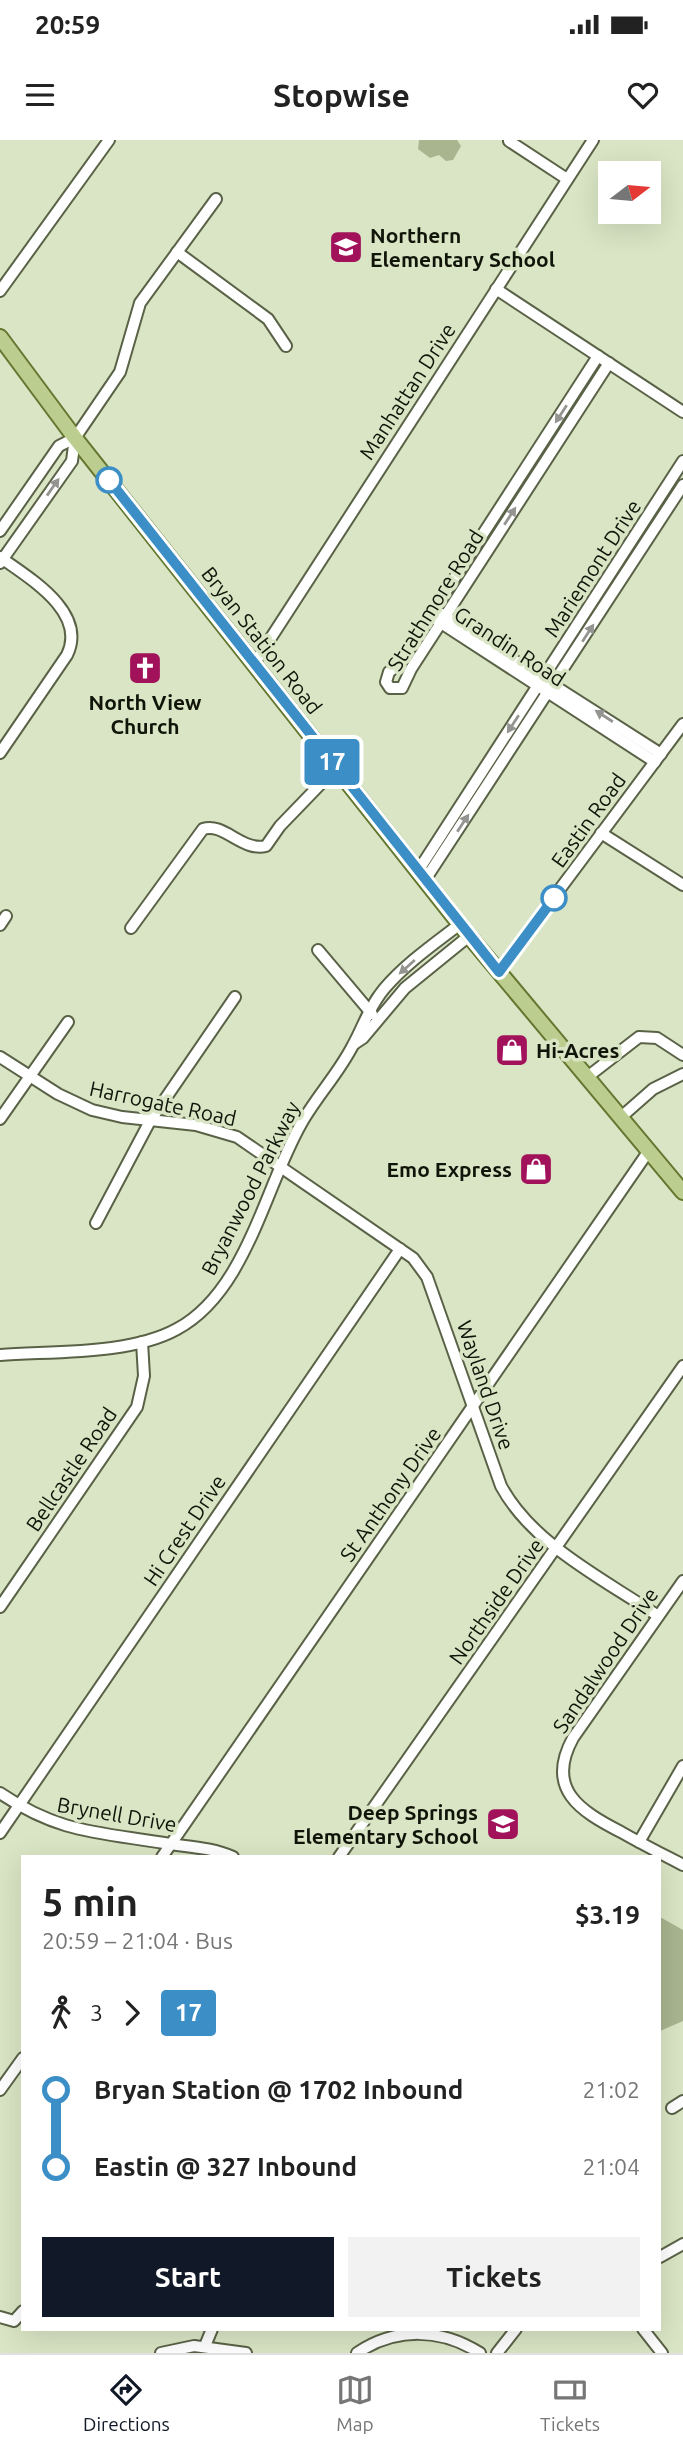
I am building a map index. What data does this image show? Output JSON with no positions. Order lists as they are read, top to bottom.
{
  "streets": {
    "main road": ["Bryan Station Road"],
    "street": [
      "Manhattan Drive",
      "Mariemont Drive",
      "Strathmore Road",
      "Grandin Road",
      "Eastin Road",
      "Harrogate Road",
      "Bryanwood Parkway",
      "Wayland Drive",
      "Bellcastle Road",
      "St Anthony Drive",
      "Hi Crest Drive",
      "Northside Drive",
      "Sandalwood Drive",
      "Brynell Drive"
    ]
  },
  "crossings": [
    ["Manhattan Drive", "Bryan Station Road"],
    ["Mariemont Drive", "Bryan Station Road"],
    ["Mariemont Drive", "Grandin Road"],
    ["Strathmore Road", "Grandin Road"],
    ["Bryan Station Road", "Eastin Road"],
    ["Bryan Station Road", "Bryanwood Parkway"],
    ["Bryan Station Road", "St Anthony Drive"],
    ["Grandin Road", "Eastin Road"],
    ["Harrogate Road", "Bryanwood Parkway"],
    ["Harrogate Road", "Wayland Drive"],
    ["Bryanwood Parkway", "Wayland Drive"],
    ["Bryanwood Parkway", "Bellcastle Road"],
    ["Wayland Drive", "St Anthony Drive"],
    ["Wayland Drive", "Hi Crest Drive"],
    ["Wayland Drive", "Northside Drive"],
    ["Wayland Drive", "Sandalwood Drive"],
    ["St Anthony Drive", "Brynell Drive"],
    ["Hi Crest Drive", "Brynell Drive"]
  ],
  "places": {
    "school or university": ["Northern Elementary School", "Deep Springs Elementary School"],
    "church": ["North View Church"],
    "shop": ["Hi-Acres", "Emo Express"]
  },
  "lines": ["bus line 17"],
  "north": "right",
  "page": {
    "status": "20:59",
    "header": "Stopwise",
    "on_map": "17",
    "heading": ["5 min", "20:59 – 21:04 · Bus", "$3.19"],
    "legs": ["3", "17"],
    "list": [
      {
        "name": "Bryan Station @ 1702 Inbound",
        "value": "21:02"
      },
      {
        "name": "Eastin @ 327 Inbound",
        "value": "21:04"
      }
    ],
    "buttons": ["Start", "Tickets"],
    "tabs": ["Directions", "Map", "Tickets"]
  }
}
